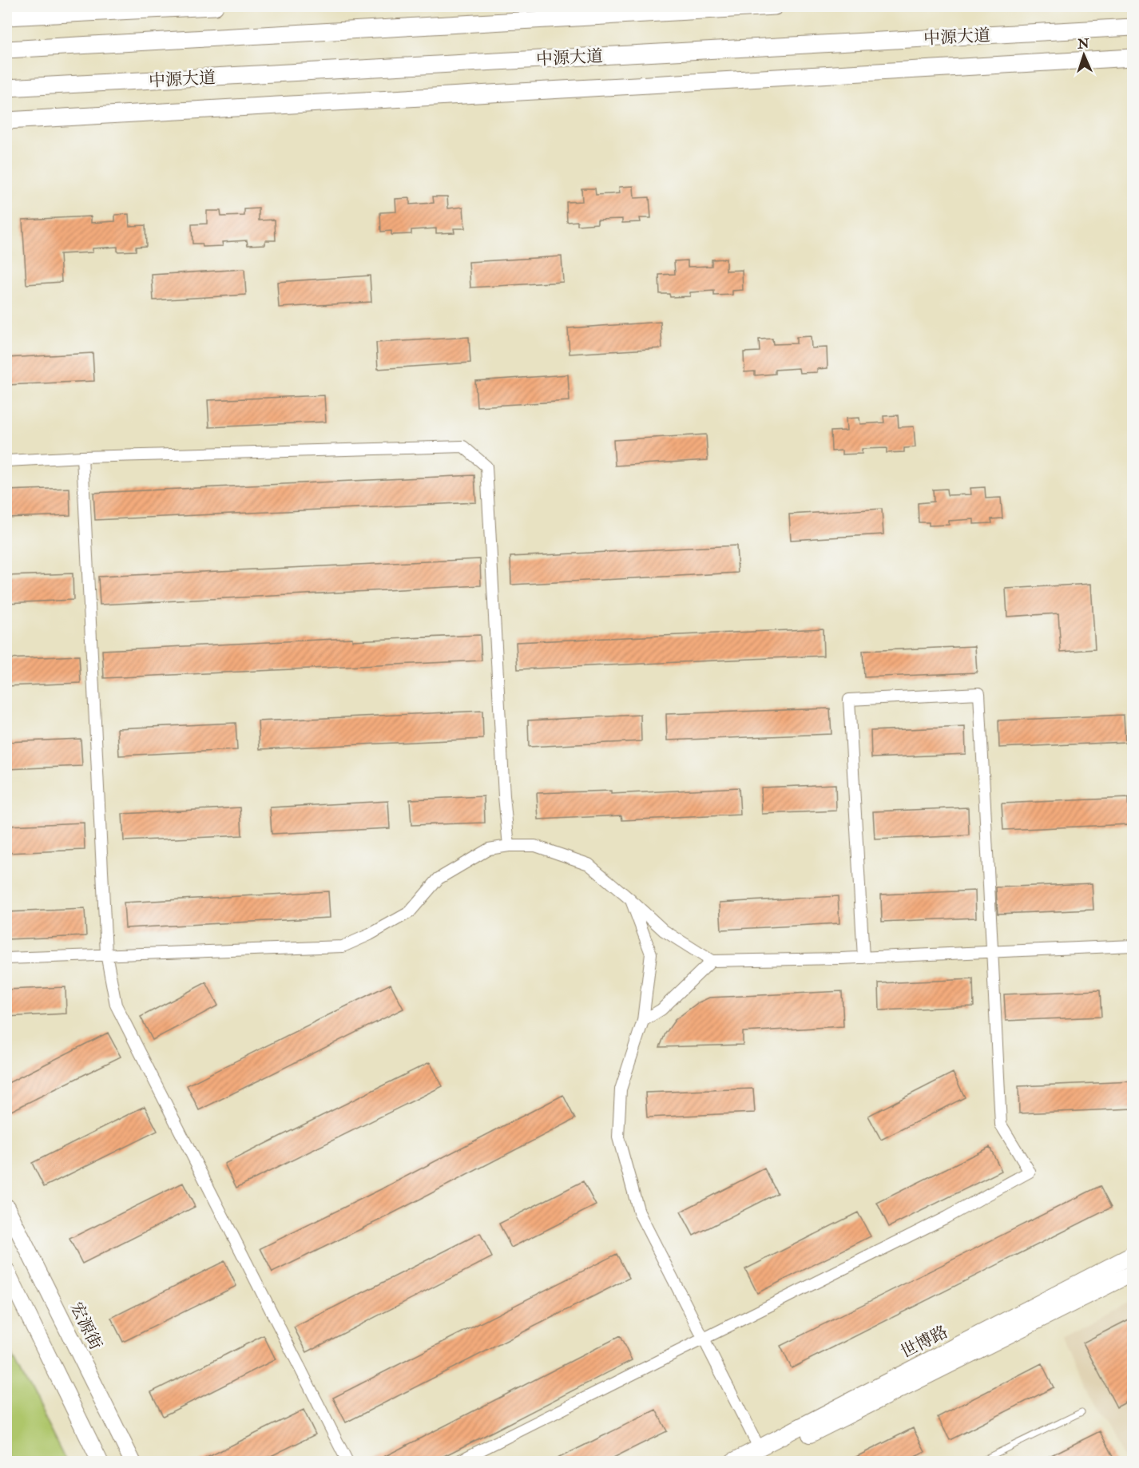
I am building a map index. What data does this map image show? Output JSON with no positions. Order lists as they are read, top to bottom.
{
  "streets": {
    "main road": ["中源大道", "宏源街", "世博路"]
  },
  "north": "top"
}
